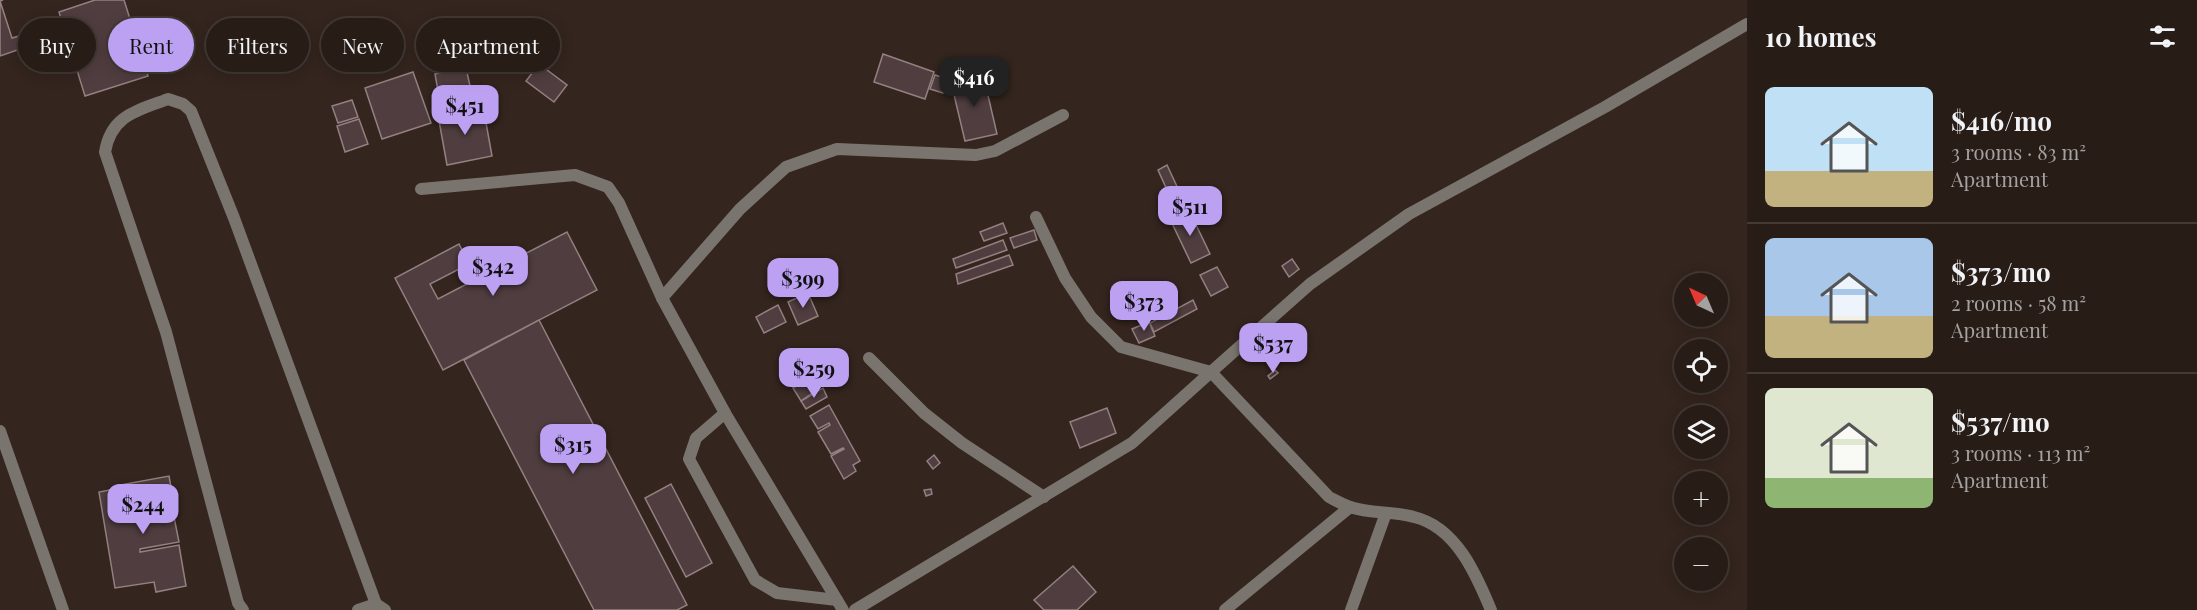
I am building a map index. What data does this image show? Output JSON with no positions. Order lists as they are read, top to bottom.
{
  "north": "top left",
  "page": {
    "heading": "10 homes",
    "chip": [
      "Buy",
      "Rent",
      "Filters",
      "New",
      "Apartment"
    ],
    "price": [
      "$416",
      "$451",
      "$511",
      "$342",
      "$399",
      "$373",
      "$537",
      "$259",
      "$315",
      "$244"
    ],
    "list": [
      {
        "name": "$416/mo",
        "note": "3 rooms · 83 m² · Apartment"
      },
      {
        "name": "$373/mo",
        "note": "2 rooms · 58 m² · Apartment"
      },
      {
        "name": "$537/mo",
        "note": "3 rooms · 113 m² · Apartment"
      }
    ],
    "map_buttons": ["+", "−"]
  }
}
